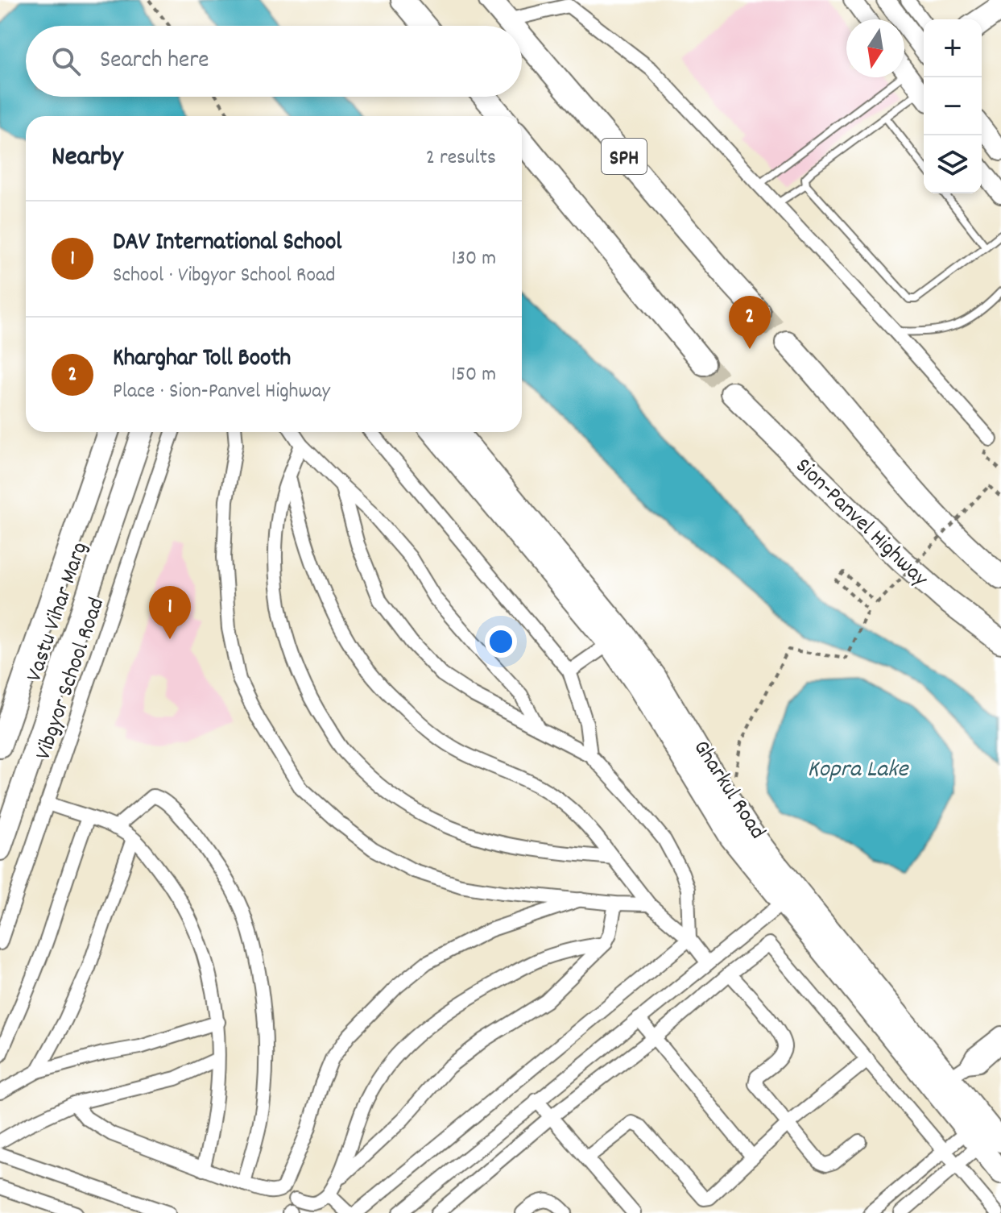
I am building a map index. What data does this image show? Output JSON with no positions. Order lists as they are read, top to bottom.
{
  "streets": {
    "highway": ["SPH", "Sion-Panvel Highway"],
    "main road": ["Vastu Vihar Marg", "Gharkul Road"],
    "street": ["Vibgyor School Road"]
  },
  "water": ["Kopra Lake"],
  "north": "bottom",
  "page": {
    "map_buttons": ["+", "−"],
    "search": "Search here",
    "heading": ["Nearby", "2 results"],
    "list": [
      {
        "mark": "1",
        "name": "DAV International School",
        "note": "School · Vibgyor School Road",
        "value": "130 m"
      },
      {
        "mark": "2",
        "name": "Kharghar Toll Booth",
        "note": "Place · Sion-Panvel Highway",
        "value": "150 m"
      }
    ],
    "pins": ["2", "1"]
  }
}
